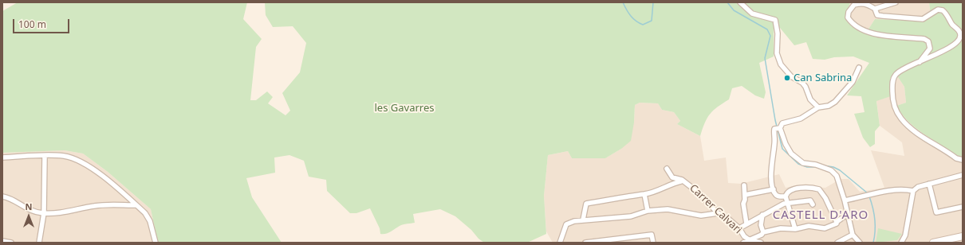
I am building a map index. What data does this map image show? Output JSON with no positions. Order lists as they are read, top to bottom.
{
  "streets": {
    "street": ["Carrer Calvari"]
  },
  "districts": ["CASTELL D'ARO"],
  "parks": ["les Gavarres"],
  "places": ["Can Sabrina"],
  "scale_bar": "100 m",
  "north": "top"
}
